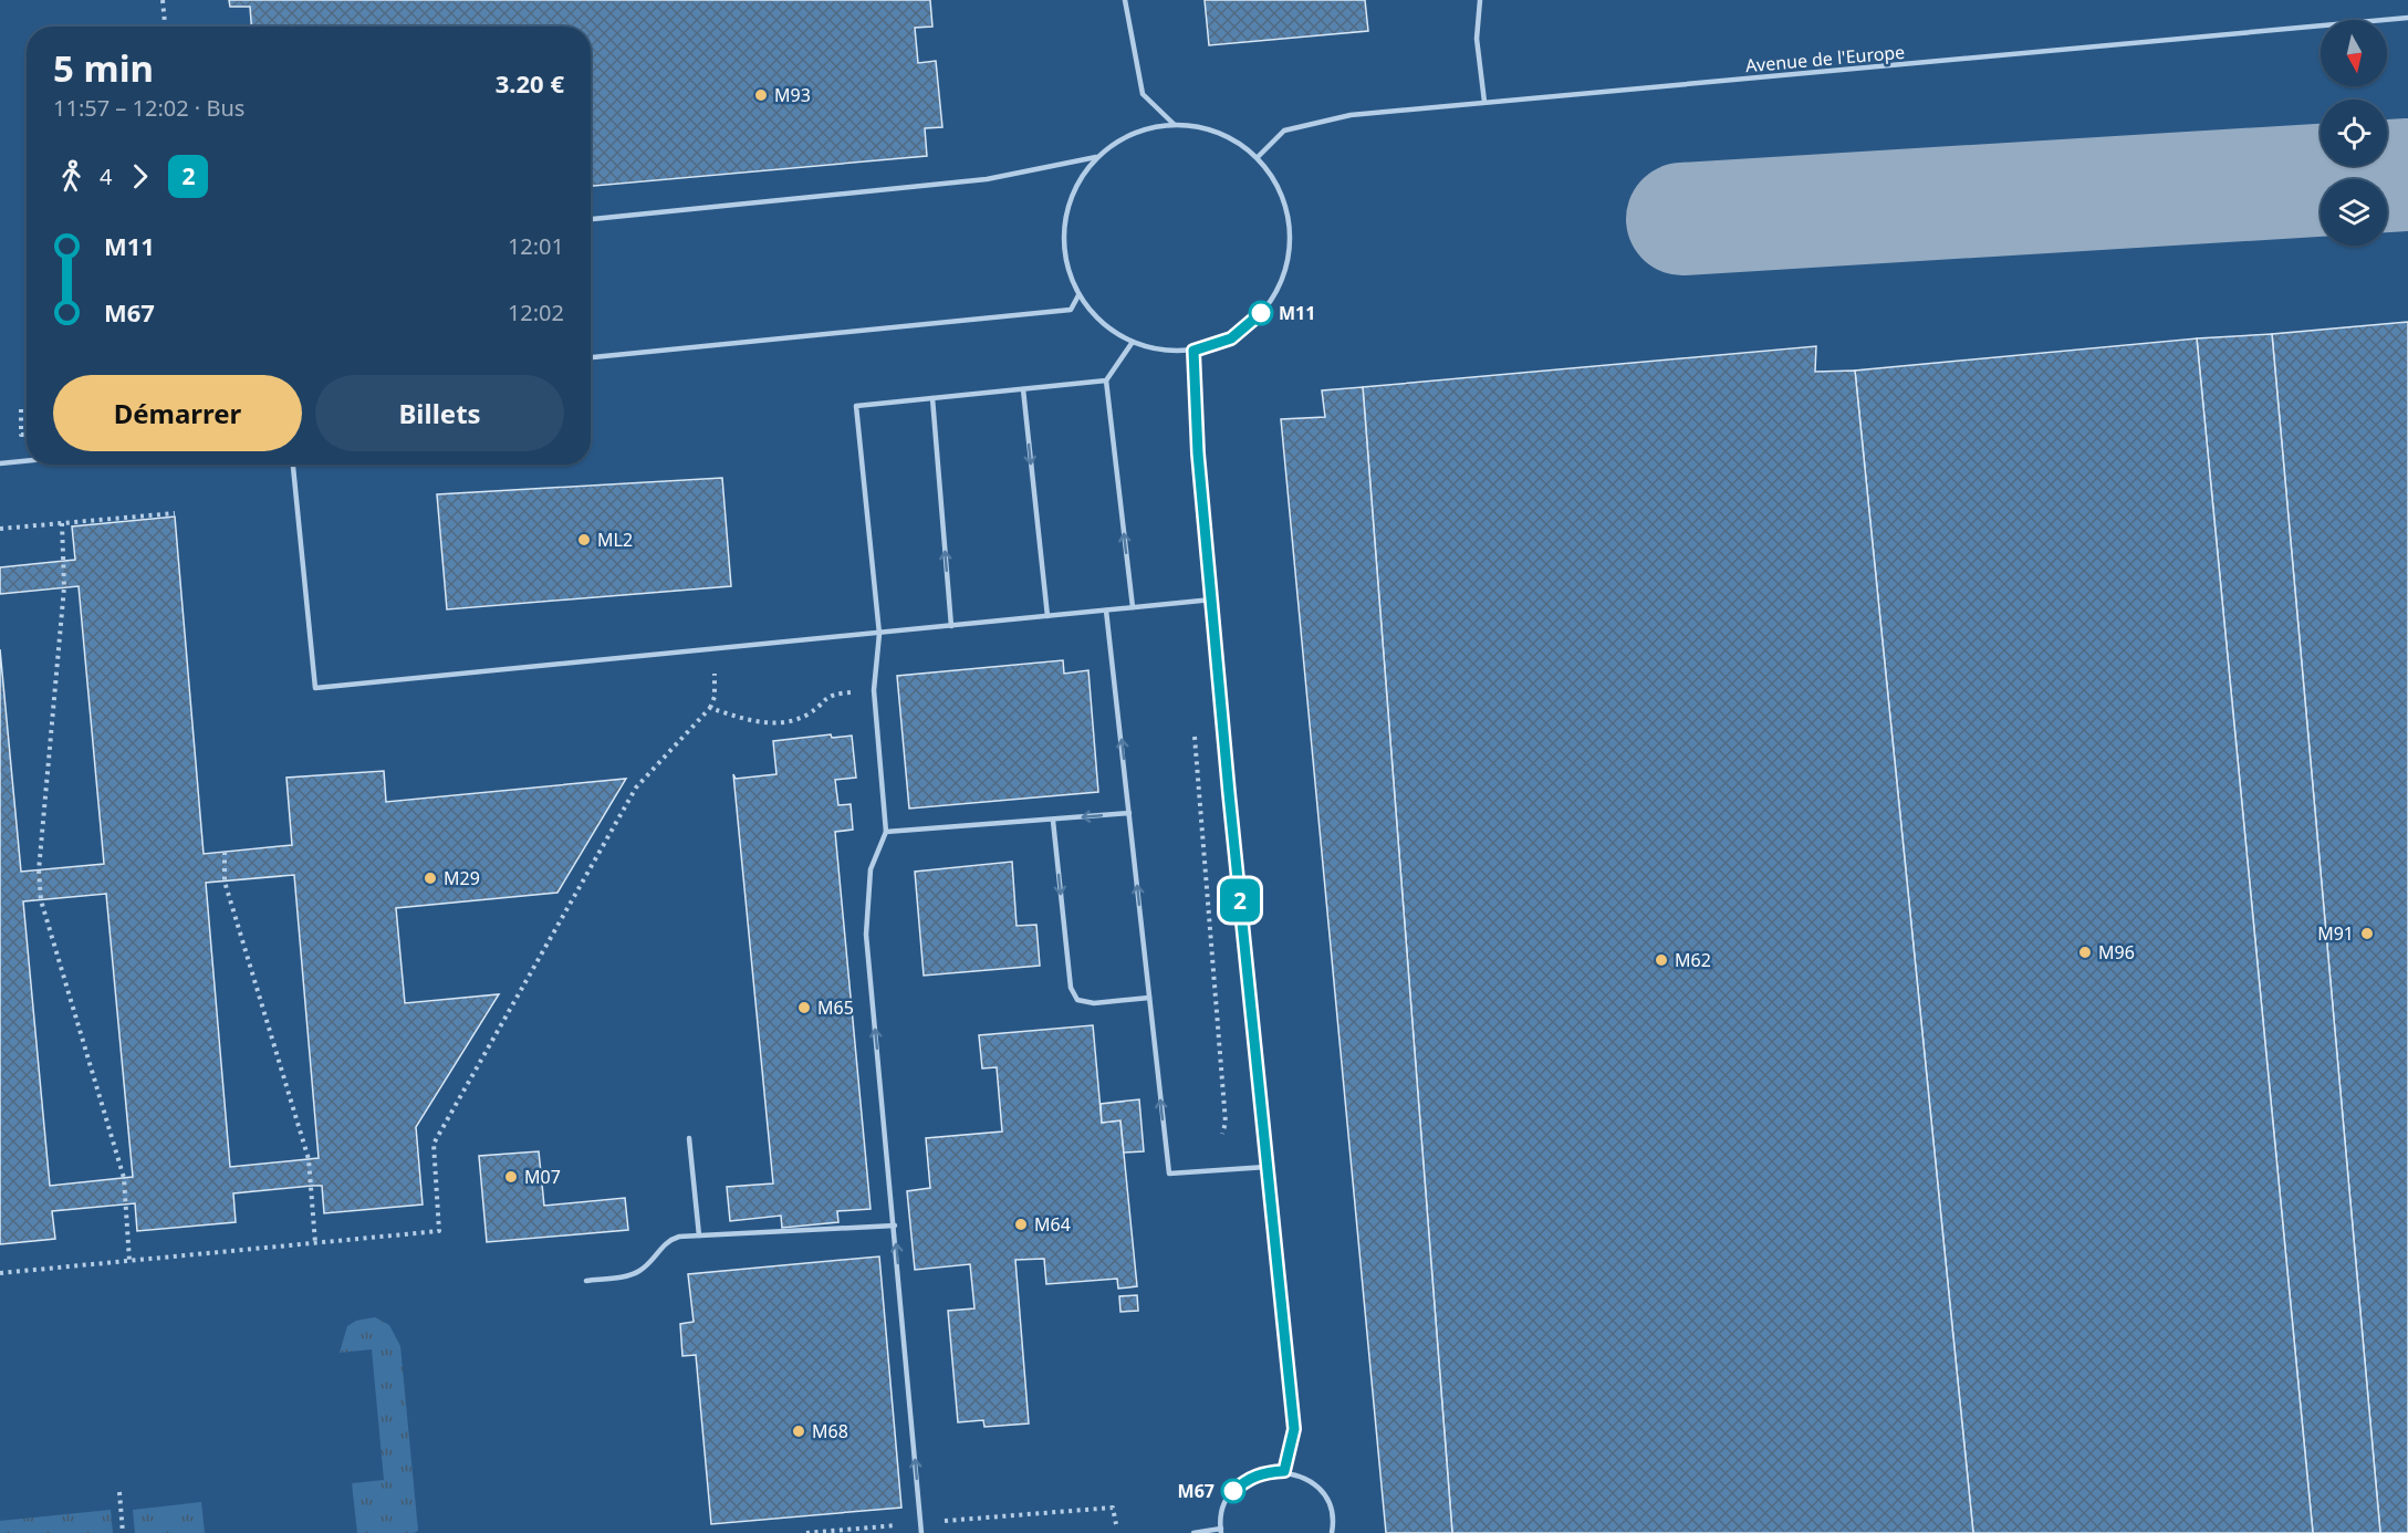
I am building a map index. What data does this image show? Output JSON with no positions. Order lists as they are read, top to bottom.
{
  "streets": {
    "lane": ["Avenue de l'Europe"]
  },
  "places": [
    "M93",
    "M11",
    "ML2",
    "M29",
    "M91",
    "M96",
    "M62",
    "M65",
    "M07",
    "M64",
    "M68",
    "M67"
  ],
  "lines": ["bus line 2"],
  "north": "bottom",
  "page": {
    "on_map": "2",
    "heading": ["5 min", "11:57 – 12:02 · Bus", "3.20 €"],
    "legs": ["4", "2"],
    "list": [
      {
        "name": "M11",
        "value": "12:01"
      },
      {
        "name": "M67",
        "value": "12:02"
      }
    ],
    "buttons": ["Démarrer", "Billets"]
  }
}
